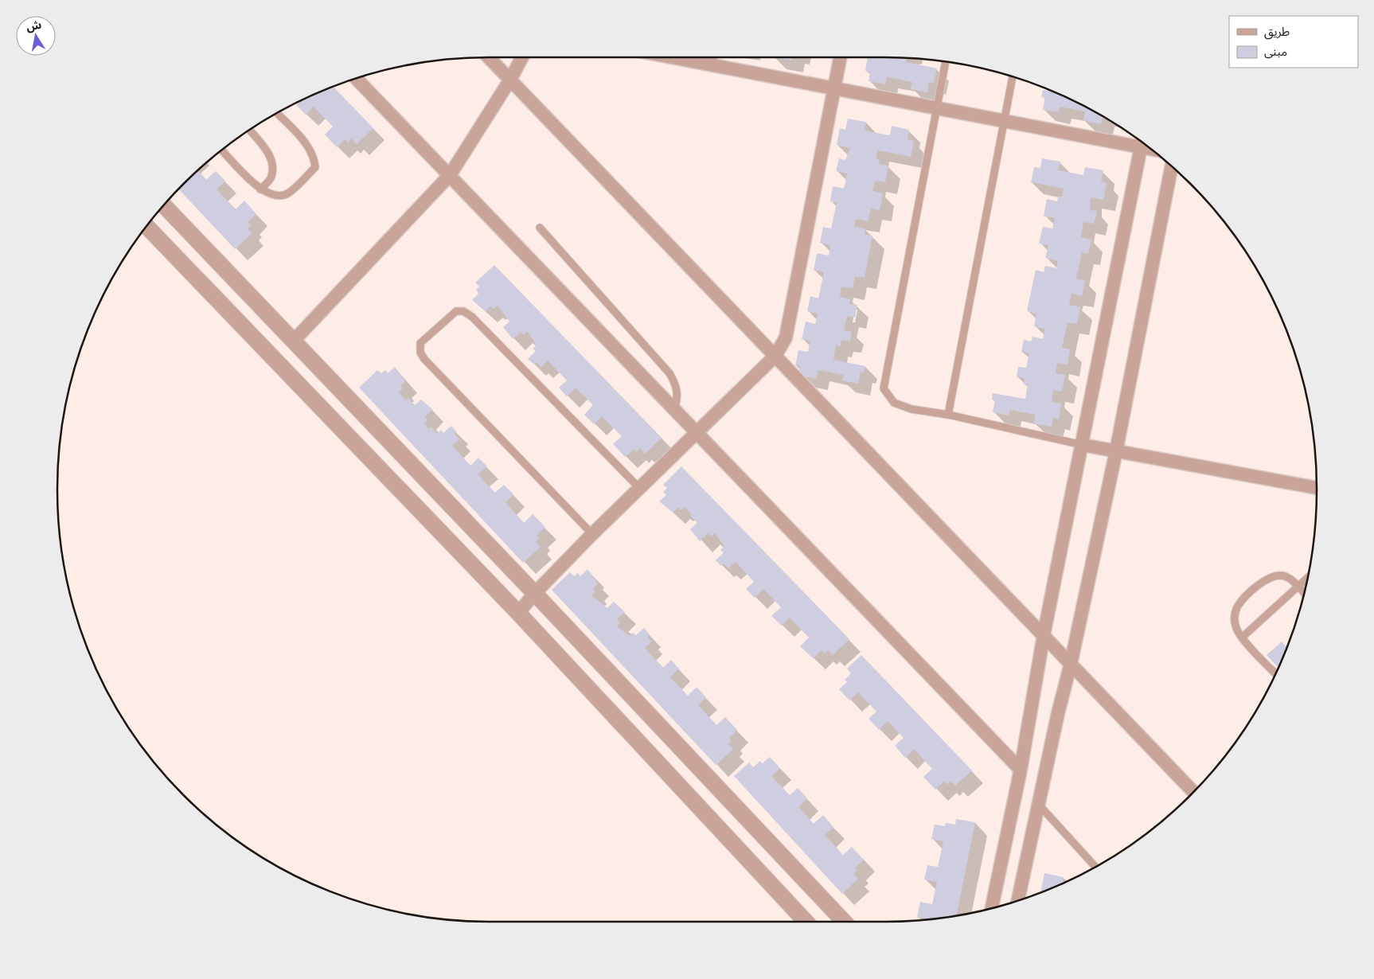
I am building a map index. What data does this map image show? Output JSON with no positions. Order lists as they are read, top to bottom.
{
  "legend": ["طريق", "مبنى"],
  "north": "top"
}
